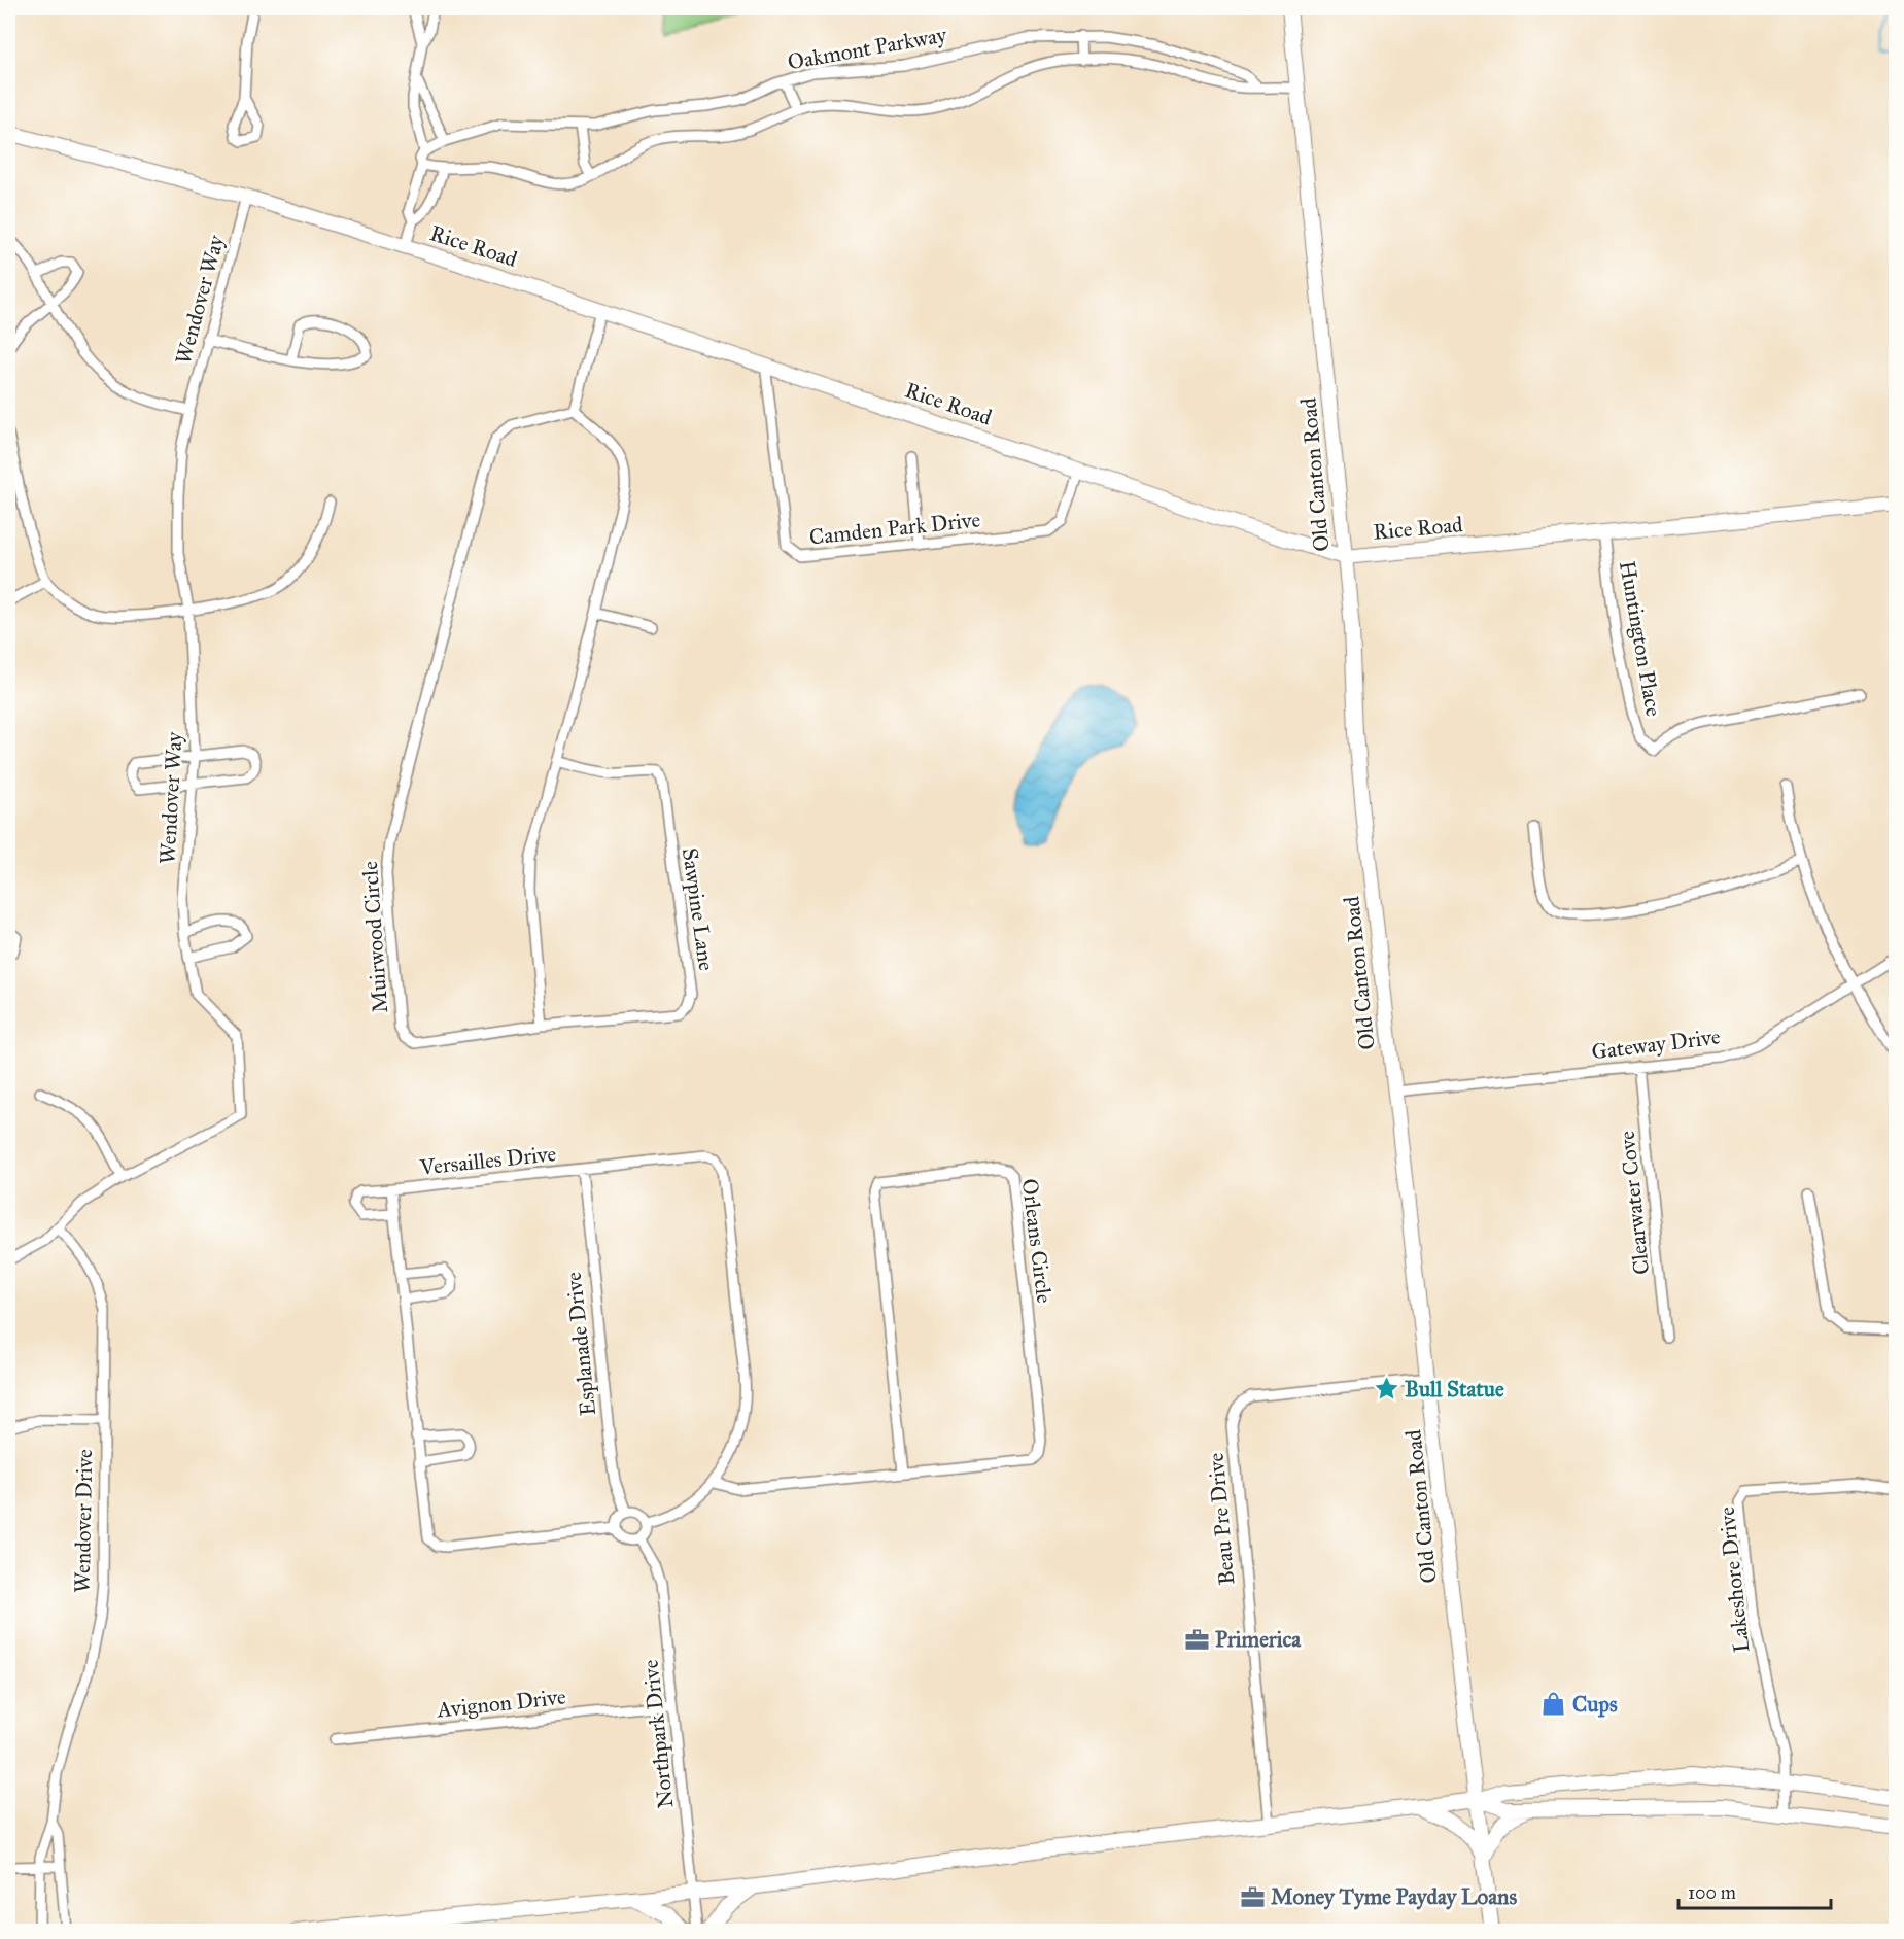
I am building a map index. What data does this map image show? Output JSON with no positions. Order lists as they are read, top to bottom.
{
  "streets": {
    "main road": ["Rice Road", "Old Canton Road"],
    "street": [
      "Oakmont Parkway",
      "Wendover Way",
      "Camden Park Drive",
      "Huntington Place",
      "Sawpine Lane",
      "Muirwood Circle",
      "Gateway Drive",
      "Versailles Drive",
      "Clearwater Cove",
      "Orleans Circle",
      "Esplanade Drive",
      "Beau Pre Drive",
      "Wendover Drive",
      "Lakeshore Drive",
      "Avignon Drive",
      "Northpark Drive"
    ]
  },
  "crossings": [
    ["Oakmont Parkway", "Old Canton Road"],
    ["Rice Road", "Wendover Way"],
    ["Rice Road", "Old Canton Road"],
    ["Rice Road", "Camden Park Drive"],
    ["Rice Road", "Huntington Place"],
    ["Wendover Way", "Wendover Drive"],
    ["Old Canton Road", "Gateway Drive"],
    ["Old Canton Road", "Beau Pre Drive"],
    ["Sawpine Lane", "Muirwood Circle"],
    ["Gateway Drive", "Clearwater Cove"],
    ["Versailles Drive", "Orleans Circle"],
    ["Versailles Drive", "Esplanade Drive"],
    ["Versailles Drive", "Northpark Drive"],
    ["Esplanade Drive", "Northpark Drive"],
    ["Avignon Drive", "Northpark Drive"]
  ],
  "places": {
    "place": ["Bull Statue"],
    "office": ["Primerica", "Money Tyme Payday Loans"],
    "shop": ["Cups"]
  },
  "scale_bar": "100 m"
}
